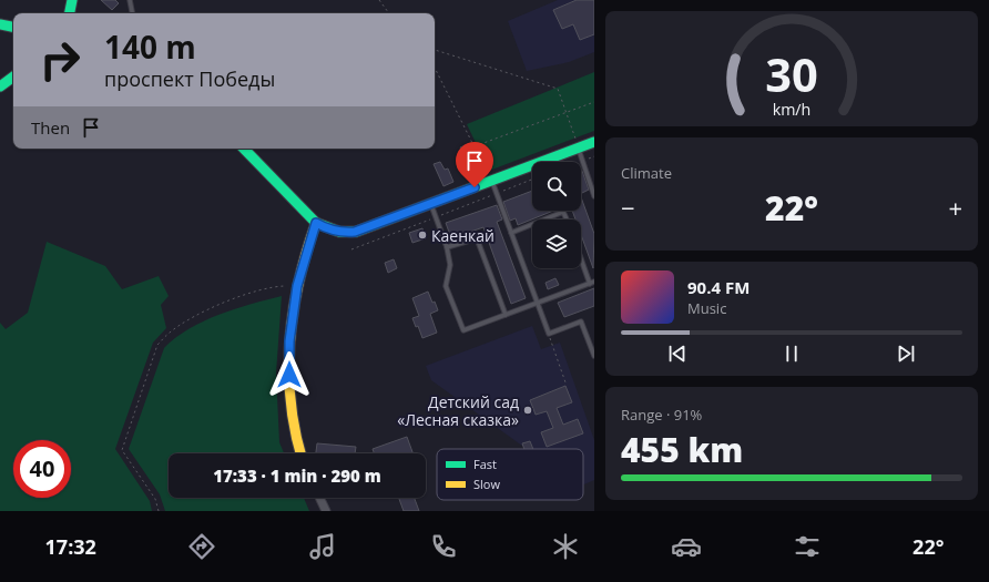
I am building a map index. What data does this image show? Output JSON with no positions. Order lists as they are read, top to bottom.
{
  "places": ["Каенкай", "Детский сад «Лесная сказка»"],
  "legend": ["Fast", "Slow"],
  "page": {
    "turn": ["140 m", "проспект Победы"],
    "then": "Then",
    "tile": [
      "Climate",
      ["Range · 91%", "455 km"]
    ],
    "heat": ["−", "22°", "+"],
    "song": ["90.4 FM", "Music"],
    "limit": "40",
    "trip": "17:33 · 1 min · 290 m",
    "tabs": ["17:32", "22°"],
    "gauge": ["30", "km/h"]
  }
}
